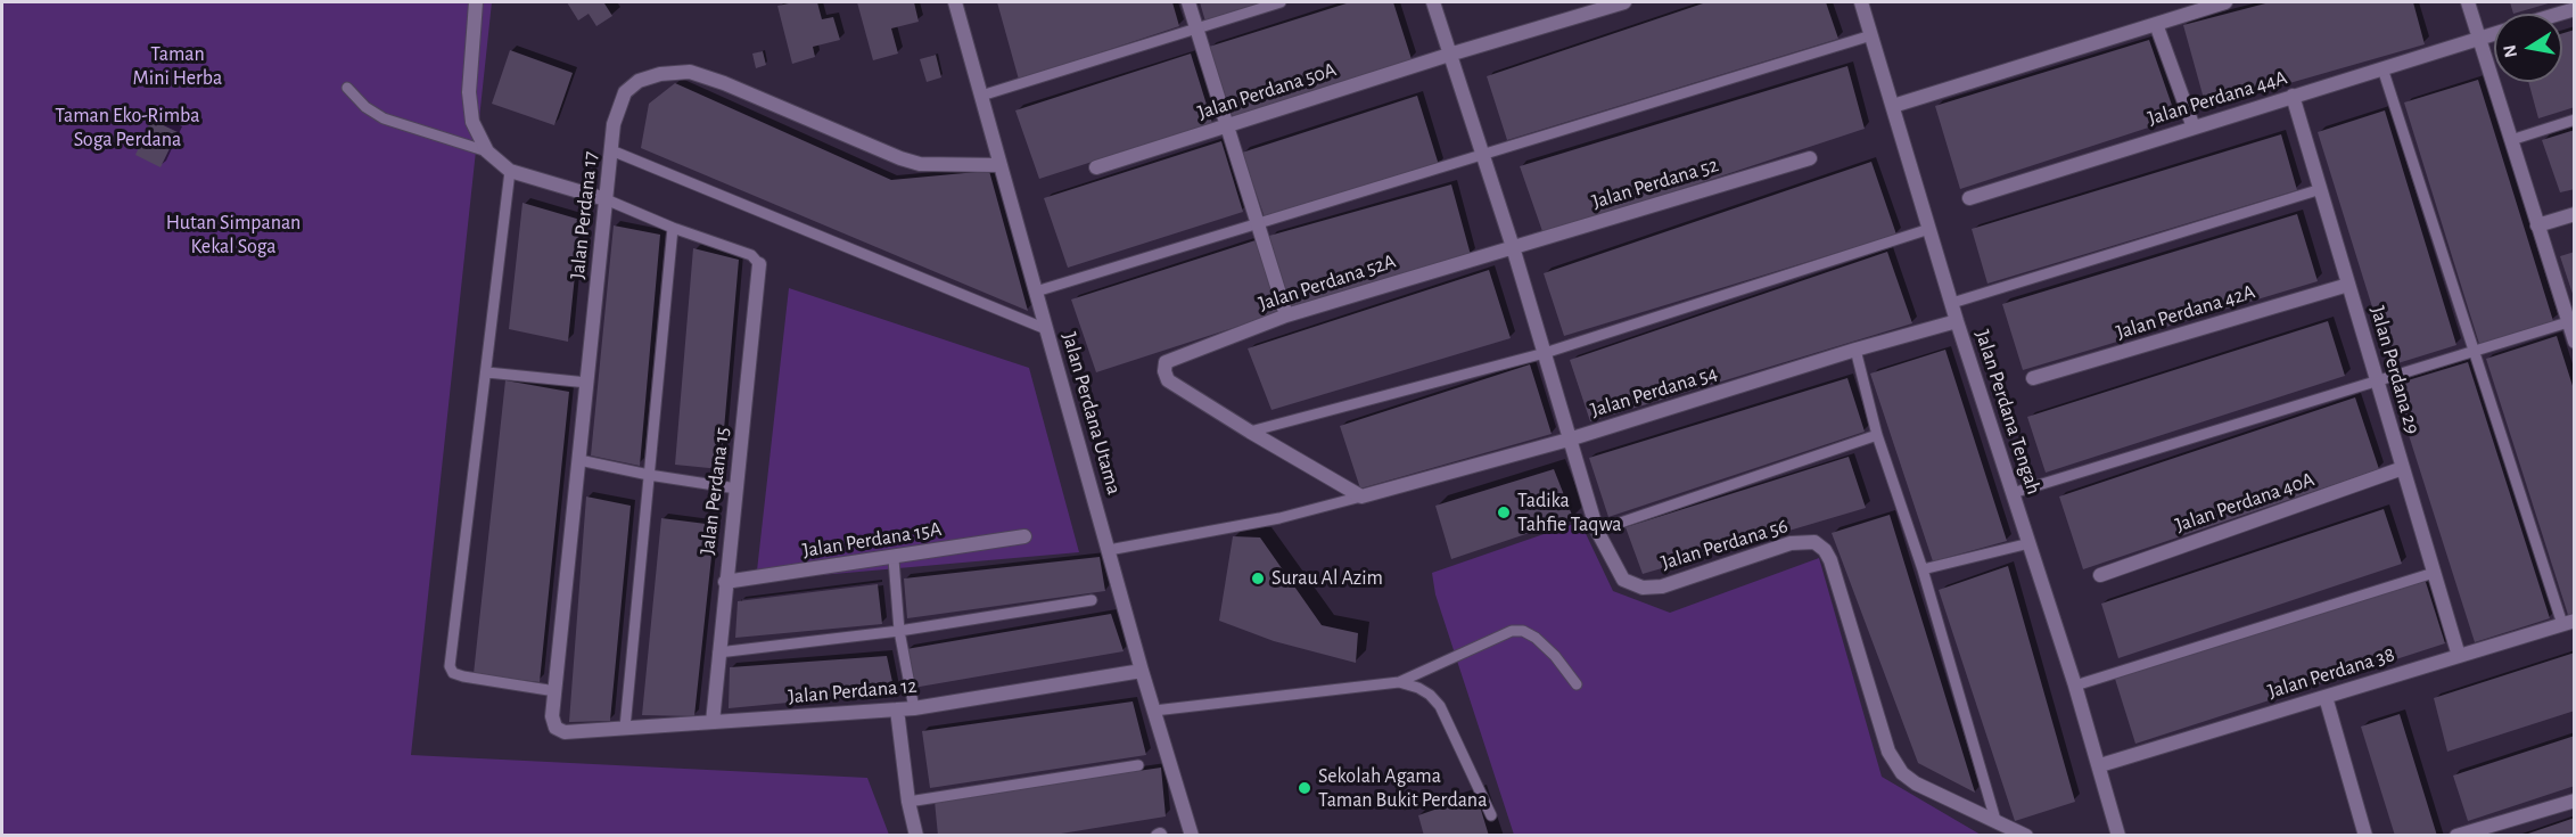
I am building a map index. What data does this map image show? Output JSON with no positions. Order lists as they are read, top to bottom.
{
  "streets": {
    "street": [
      "Jalan Perdana 50A",
      "Jalan Perdana 44A",
      "Jalan Perdana 52",
      "Jalan Perdana 17",
      "Jalan Perdana 52A",
      "Jalan Perdana 42A",
      "Jalan Perdana 29",
      "Jalan Perdana 54",
      "Jalan Perdana Tengah",
      "Jalan Perdana Utama",
      "Jalan Perdana 15",
      "Jalan Perdana 40A",
      "Jalan Perdana 15A",
      "Jalan Perdana 56",
      "Jalan Perdana 38",
      "Jalan Perdana 12"
    ]
  },
  "crossings": [
    ["Jalan Perdana 50A", "Jalan Perdana 56"],
    ["Jalan Perdana 44A", "Jalan Perdana 29"],
    ["Jalan Perdana 52", "Jalan Perdana 52A"],
    ["Jalan Perdana 52", "Jalan Perdana 56"],
    ["Jalan Perdana 17", "Jalan Perdana Utama"],
    ["Jalan Perdana 17", "Jalan Perdana 12"],
    ["Jalan Perdana 52A", "Jalan Perdana 56"],
    ["Jalan Perdana 42A", "Jalan Perdana 29"],
    ["Jalan Perdana 29", "Jalan Perdana 40A"],
    ["Jalan Perdana 29", "Jalan Perdana 38"],
    ["Jalan Perdana 54", "Jalan Perdana Tengah"],
    ["Jalan Perdana 54", "Jalan Perdana 56"],
    ["Jalan Perdana Tengah", "Jalan Perdana 38"],
    ["Jalan Perdana Utama", "Jalan Perdana 12"],
    ["Jalan Perdana 15", "Jalan Perdana 15A"],
    ["Jalan Perdana 15", "Jalan Perdana 12"]
  ],
  "parks": ["Taman Mini Herba", "Taman Eko-Rimba Soga Perdana", "Hutan Simpanan Kekal Soga"],
  "places": ["Tadika Tahfie Taqwa", "Surau Al Azim", "Sekolah Agama Taman Bukit Perdana"],
  "north": "left"
}
